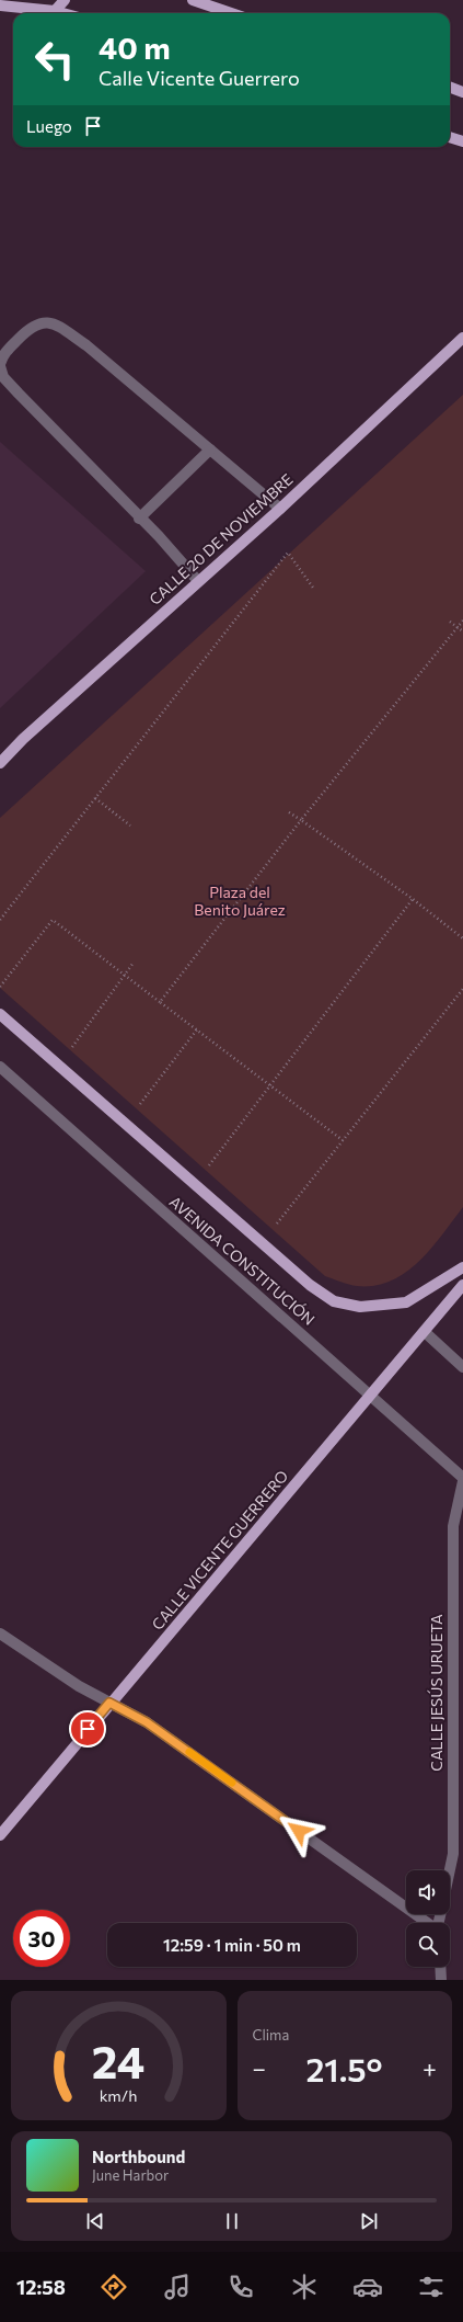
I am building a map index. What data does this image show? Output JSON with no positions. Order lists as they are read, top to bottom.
{
  "streets": {
    "main road": ["CALLE 20 DE NOVIEMBRE", "CALLE VICENTE GUERRERO"],
    "street": ["AVENIDA CONSTITUCIÓN", "CALLE JESÚS URUETA"]
  },
  "crossings": [
    ["AVENIDA CONSTITUCIÓN", "CALLE VICENTE GUERRERO"]
  ],
  "parks": ["Plaza del Benito Juárez"],
  "page": {
    "turn": ["40 m", "Calle Vicente Guerrero"],
    "then": "Luego",
    "limit": "30",
    "trip": "12:59 · 1 min · 50 m",
    "tile": "Clima",
    "heat": ["−", "21.5°", "+"],
    "song": ["Northbound", "June Harbor"],
    "tabs": "12:58",
    "gauge": ["24", "km/h"]
  }
}
